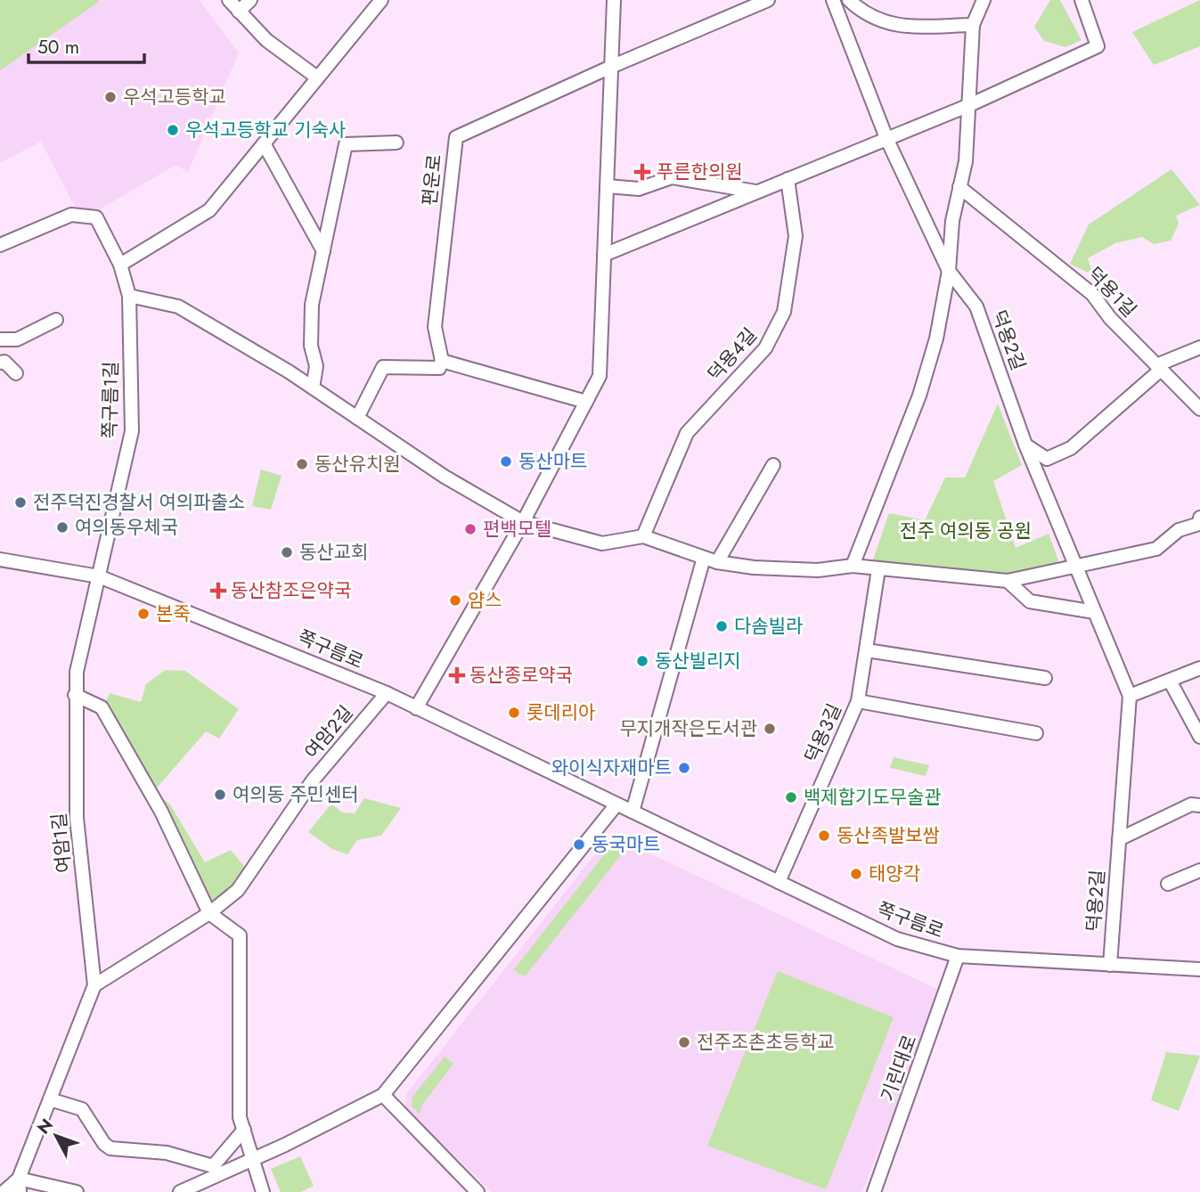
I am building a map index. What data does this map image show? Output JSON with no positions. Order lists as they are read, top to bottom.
{
  "streets": {
    "street": [
      "편운로",
      "덕용1길",
      "덕용2길",
      "덕용4길",
      "쪽구름1길",
      "쪽구름로",
      "여암2길",
      "덕용3길",
      "여암1길",
      "기린대로"
    ]
  },
  "crossings": [
    ["덕용2길", "쪽구름로"],
    ["쪽구름1길", "쪽구름로"],
    ["쪽구름1길", "여암1길"],
    ["쪽구름로", "여암2길"],
    ["쪽구름로", "덕용3길"],
    ["쪽구름로", "여암1길"],
    ["쪽구름로", "기린대로"],
    ["여암2길", "여암1길"]
  ],
  "parks": ["전주 여의동 공원"],
  "places": {
    "other": [
      "우석고등학교",
      "우석고등학교 기숙사",
      "동산마트",
      "동산유치원",
      "전주덕진경찰서 여의파출소",
      "여의동우체국",
      "편백모텔",
      "동산교회",
      "얌스",
      "본죽",
      "다솜빌라",
      "동산빌리지",
      "롯데리아",
      "무지개작은도서관",
      "와이식자재마트",
      "여의동 주민센터",
      "백제합기도무술관",
      "동산족발보쌈",
      "동국마트",
      "태양각",
      "전주조촌초등학교"
    ],
    "health": ["푸른한의원", "동산참조은약국", "동산종로약국"]
  },
  "scale_bar": "50 m",
  "north": "top left"
}
